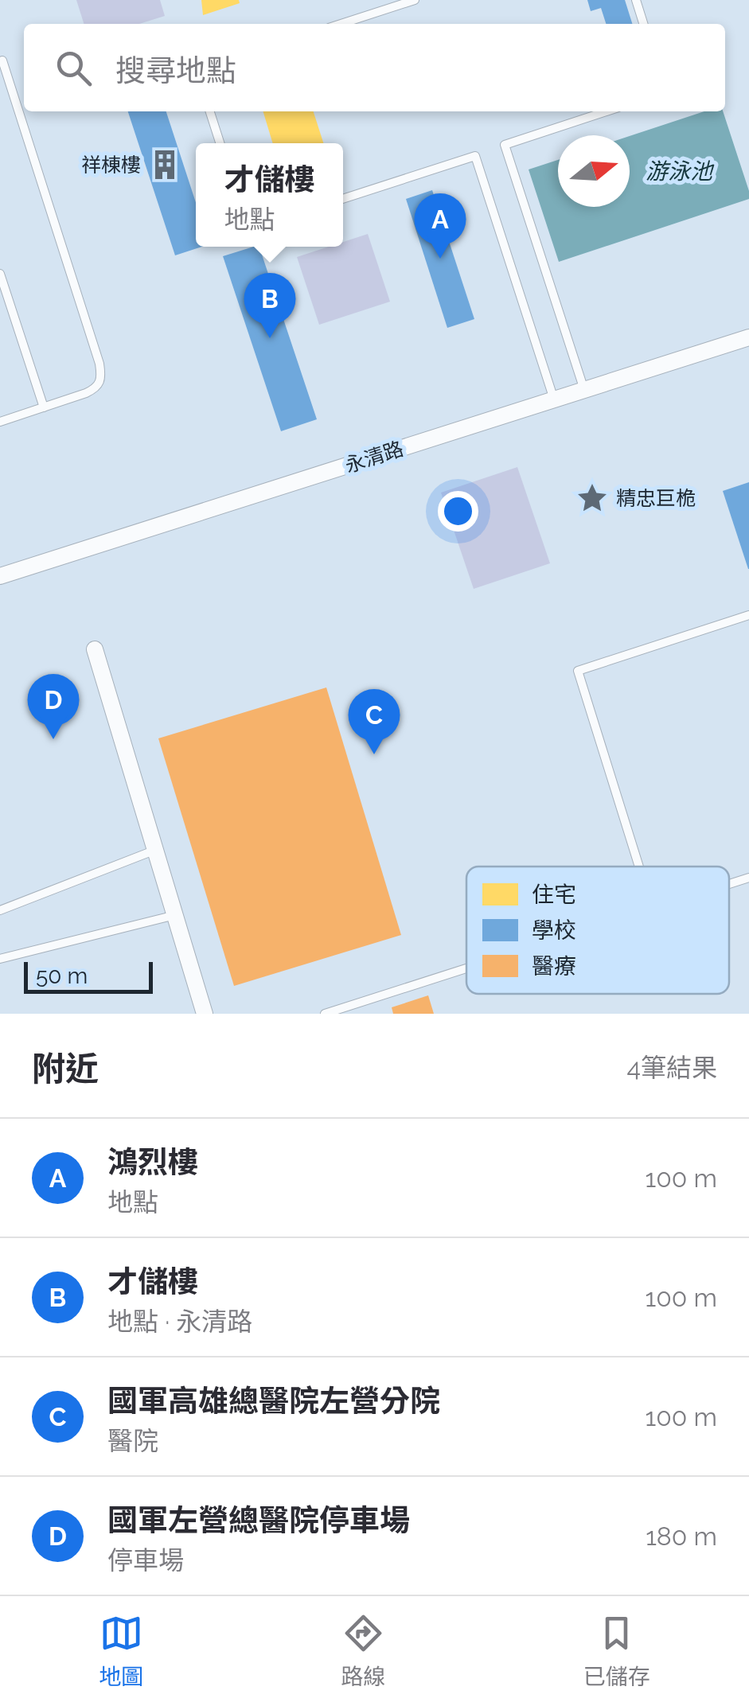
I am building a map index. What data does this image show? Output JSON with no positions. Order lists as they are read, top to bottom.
{
  "streets": {
    "street": ["永清路"]
  },
  "water": ["游泳池"],
  "places": {
    "building": ["祥棟樓"],
    "place": ["精忠巨桅"]
  },
  "legend": ["住宅", "學校", "醫療"],
  "scale_bar": "50 m",
  "north": "right",
  "page": {
    "search": "搜尋地點",
    "popup": ["才儲樓", "地點"],
    "pins": [
      "A",
      "B",
      "D",
      "C"
    ],
    "scale": "50 m",
    "heading": ["附近", "4筆結果"],
    "list": [
      {
        "mark": "A",
        "name": "鴻烈樓",
        "note": "地點",
        "value": "100 m"
      },
      {
        "mark": "B",
        "name": "才儲樓",
        "note": "地點 · 永清路",
        "value": "100 m"
      },
      {
        "mark": "C",
        "name": "國軍高雄總醫院左營分院",
        "note": "醫院",
        "value": "100 m"
      },
      {
        "mark": "D",
        "name": "國軍左營總醫院停車場",
        "note": "停車場",
        "value": "180 m"
      }
    ],
    "nav": ["地圖", "路線", "已儲存"]
  }
}
